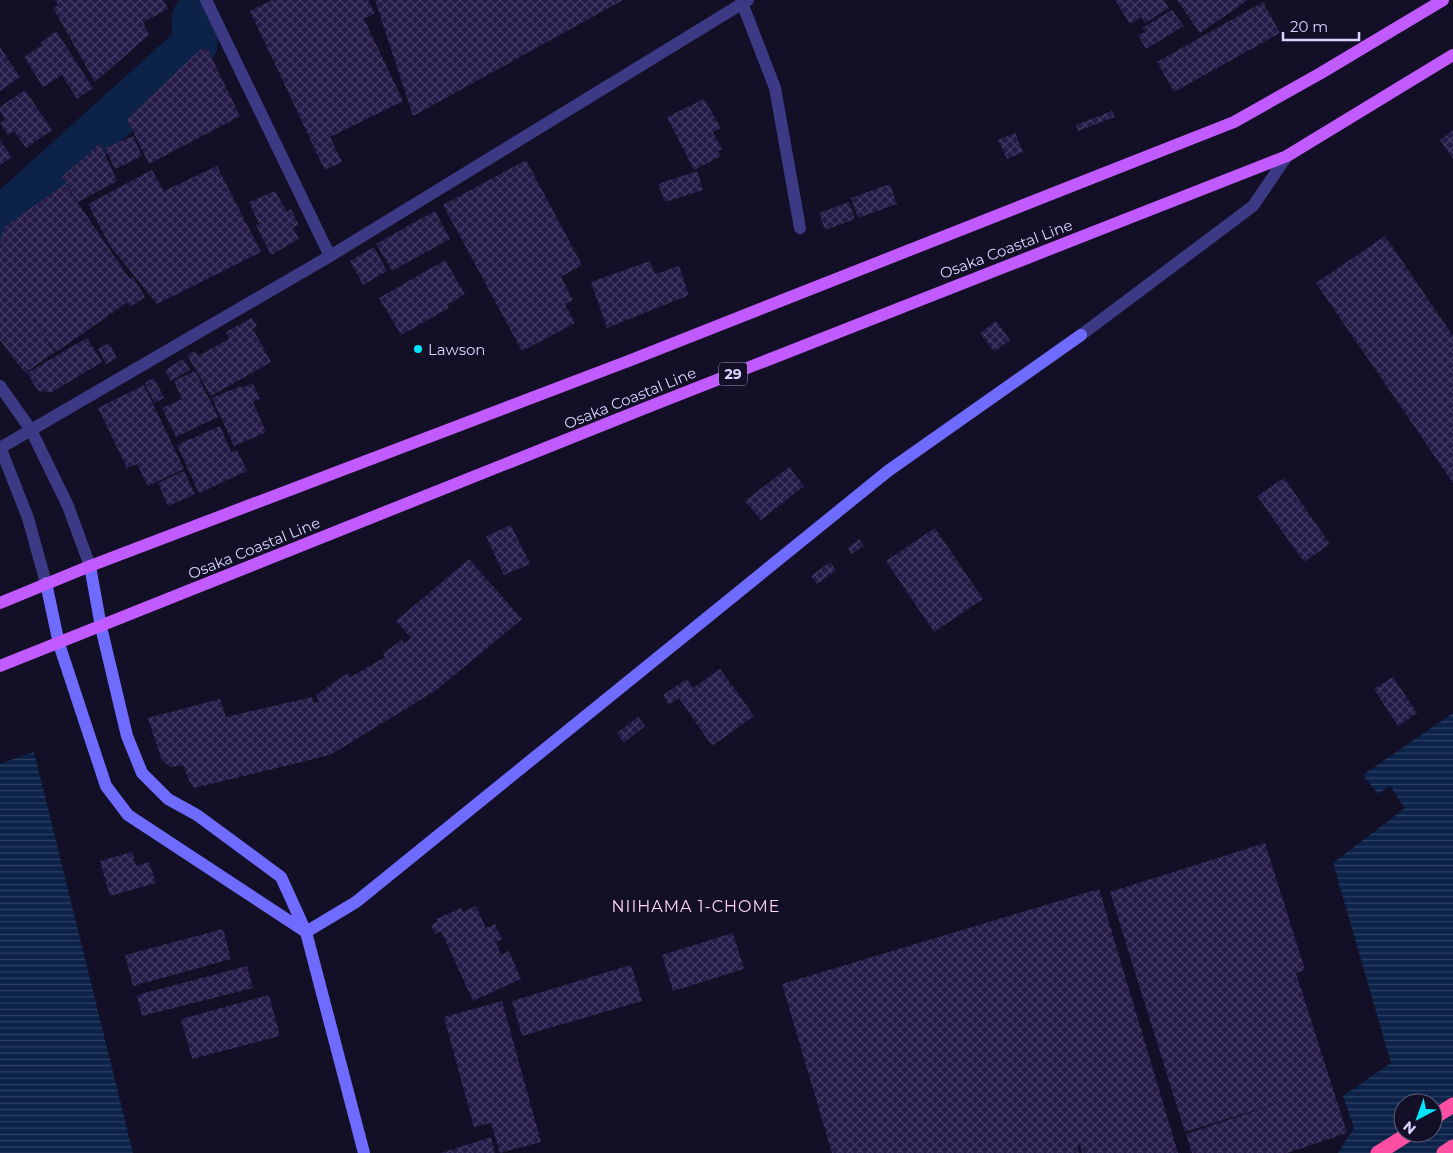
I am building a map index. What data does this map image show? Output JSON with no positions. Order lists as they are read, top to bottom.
{
  "streets": {
    "main road": ["Osaka Coastal Line", "29"]
  },
  "districts": ["NIIHAMA 1-CHOME"],
  "places": ["Lawson"],
  "scale_bar": "20 m",
  "north": "bottom left"
}
